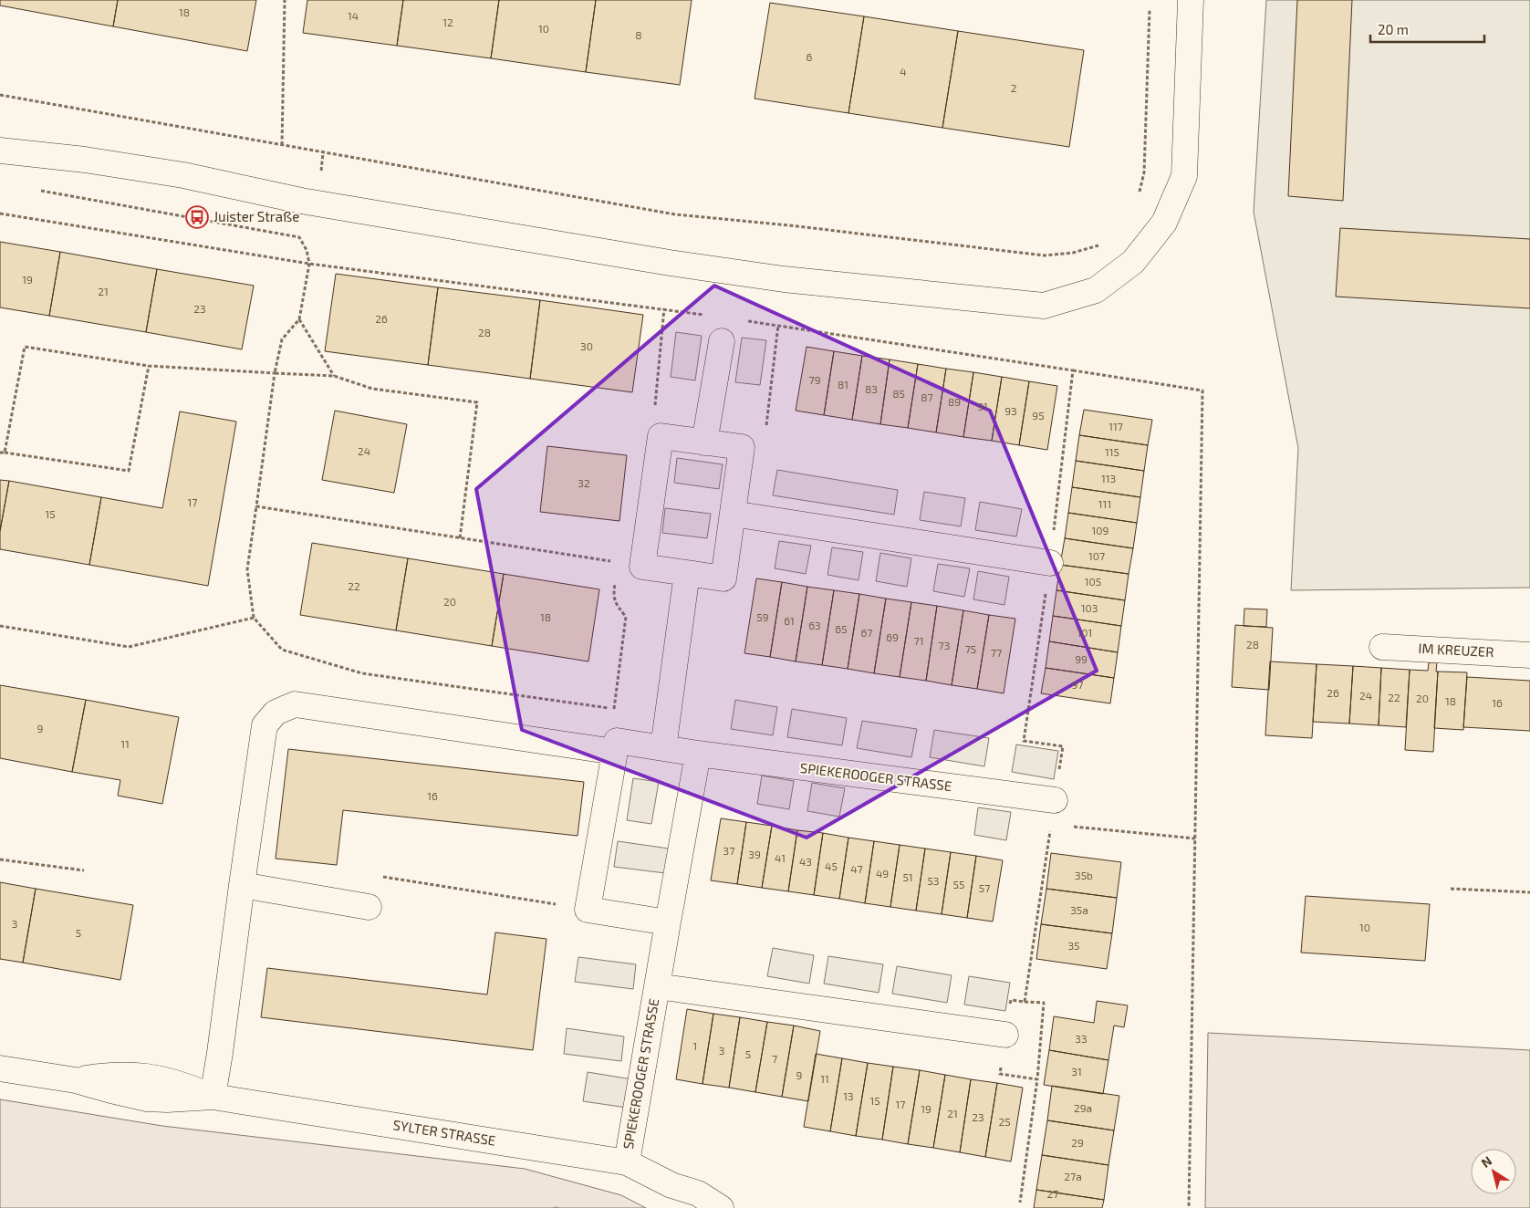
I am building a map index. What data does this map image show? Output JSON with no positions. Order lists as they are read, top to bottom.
{
  "streets": {
    "street": ["IM KREUZER", "SPIEKEROOGER STRASSE", "SYLTER STRASSE"]
  },
  "crossings": [
    ["SPIEKEROOGER STRASSE", "SYLTER STRASSE"]
  ],
  "places": {
    "bus stop": ["Juister Straße"]
  },
  "house_numbers": [
    "18",
    "14",
    "12",
    "10",
    "8",
    "6",
    "4",
    "2",
    "19",
    "21",
    "23",
    "26",
    "28",
    "30",
    "79",
    "81",
    "83",
    "85",
    "87",
    "89",
    "91",
    "93",
    "95",
    "117",
    "24",
    "115",
    "113",
    "32",
    "17",
    "111",
    "15",
    "109",
    "107",
    "105",
    "22",
    "20",
    "103",
    "18",
    "59",
    "61",
    "63",
    "65",
    "67",
    "101",
    "69",
    "71",
    "28",
    "73",
    "75",
    "77",
    "99",
    "97",
    "26",
    "24",
    "22",
    "20",
    "18",
    "16",
    "9",
    "11",
    "16",
    "37",
    "39",
    "41",
    "43",
    "45",
    "47",
    "49",
    "35b",
    "51",
    "53",
    "55",
    "57",
    "35a",
    "3",
    "10",
    "5",
    "35",
    "33",
    "1",
    "3",
    "5",
    "7",
    "31",
    "9",
    "11",
    "13",
    "15",
    "17",
    "29a",
    "19",
    "21",
    "23",
    "25",
    "29",
    "27a",
    "27"
  ],
  "scale_bar": "20 m",
  "north": "top left"
}
